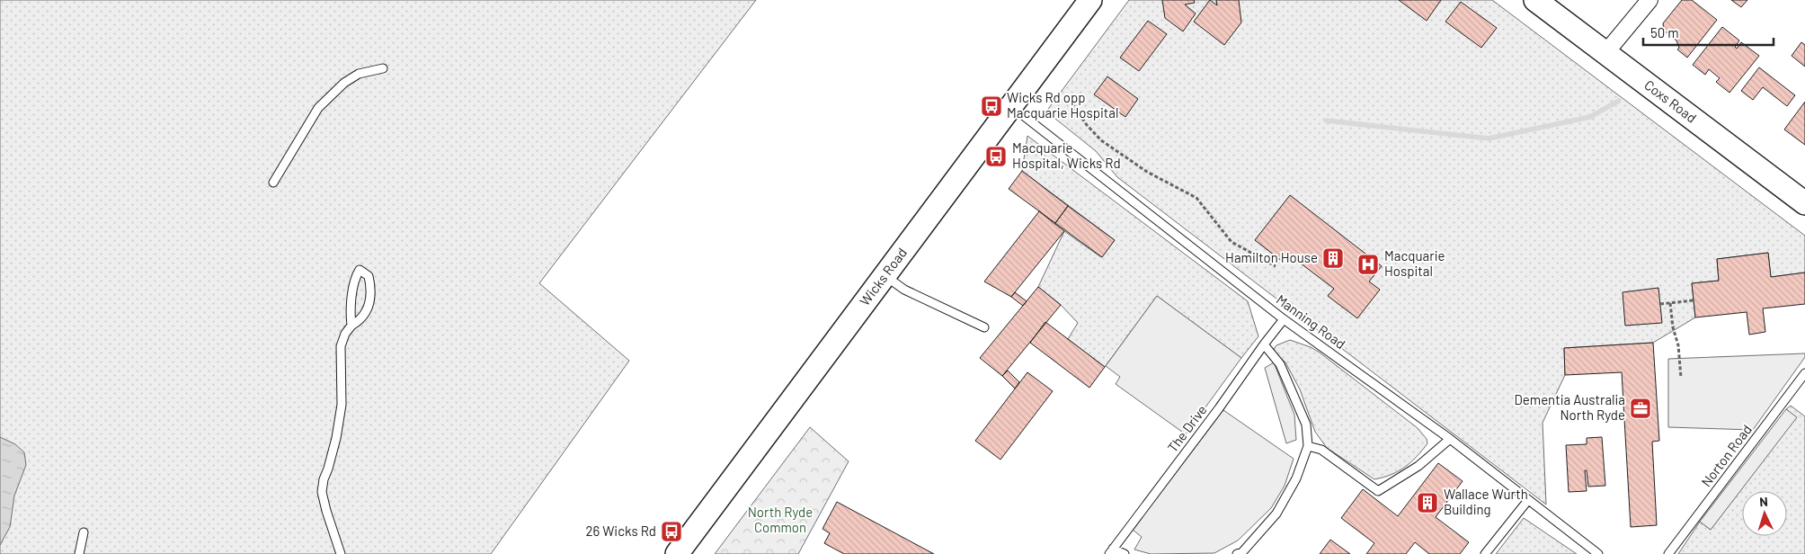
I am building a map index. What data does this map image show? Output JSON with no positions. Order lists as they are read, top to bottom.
{
  "streets": {
    "main road": ["Coxs Road", "Wicks Road"],
    "lane": ["Manning Road", "The Drive", "Norton Road"]
  },
  "crossings": [
    ["Wicks Road", "Manning Road"],
    ["Manning Road", "The Drive"]
  ],
  "parks": ["North Ryde Common"],
  "places": {
    "bus stop": ["Wicks Rd opp Macquarie Hospital", "Macquarie Hospital, Wicks Rd", "26 Wicks Rd"],
    "building": ["Hamilton House", "Wallace Wurth Building"],
    "hospital": ["Macquarie Hospital"],
    "office": ["Dementia Australia North Ryde"]
  },
  "scale_bar": "50 m",
  "north": "top"
}
